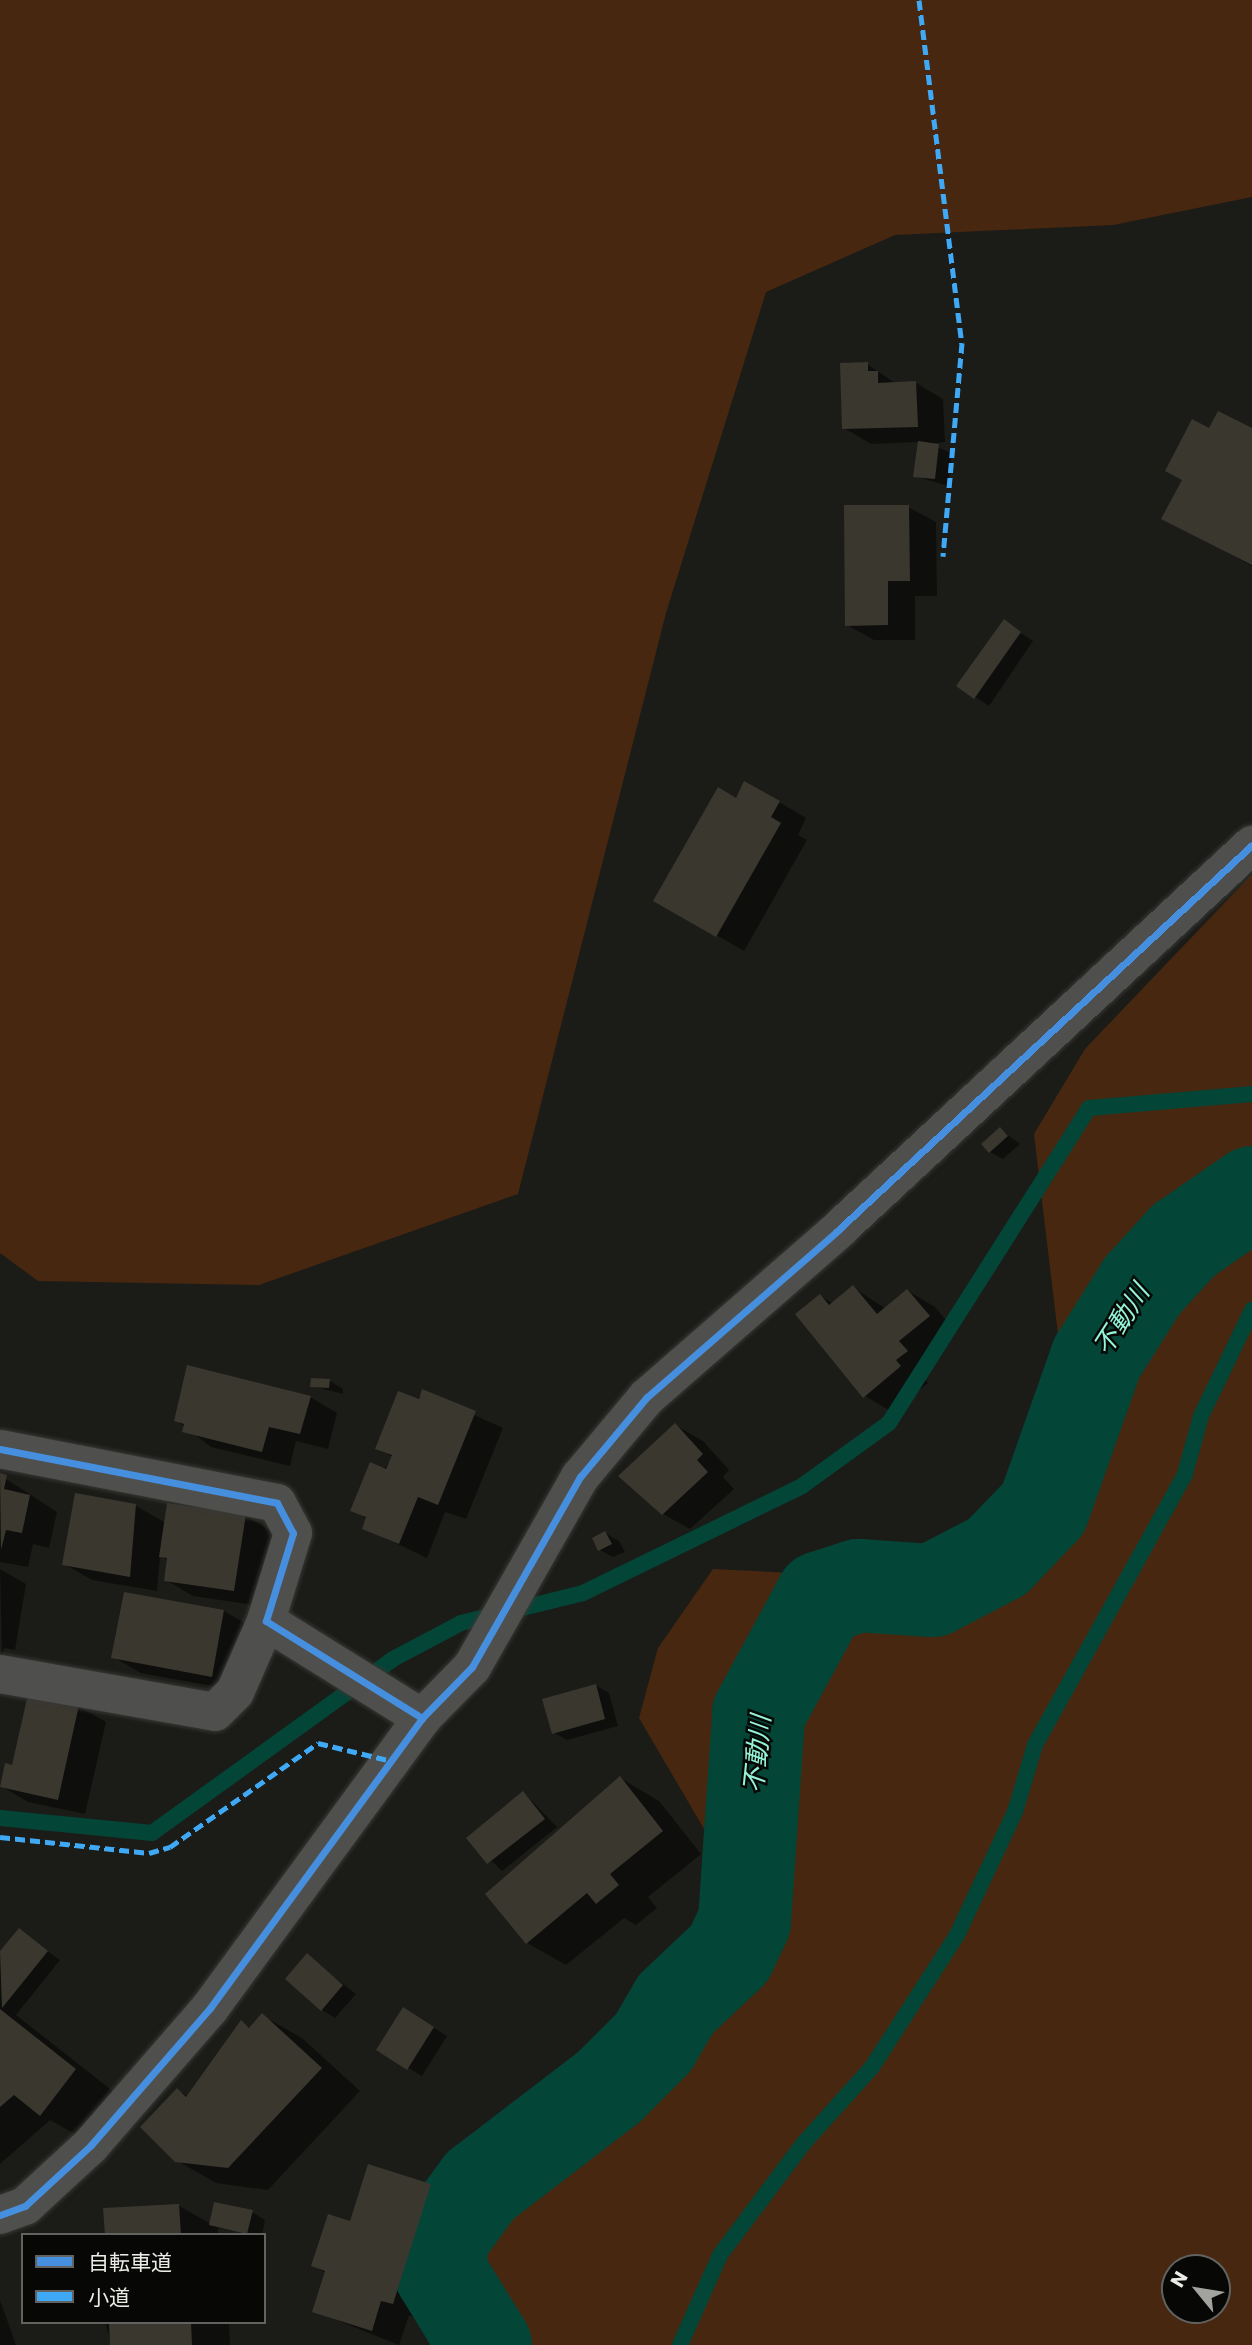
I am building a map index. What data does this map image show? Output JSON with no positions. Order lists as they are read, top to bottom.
{
  "water": ["不動川"],
  "legend": ["自転車道", "小道"],
  "north": "top left"
}
